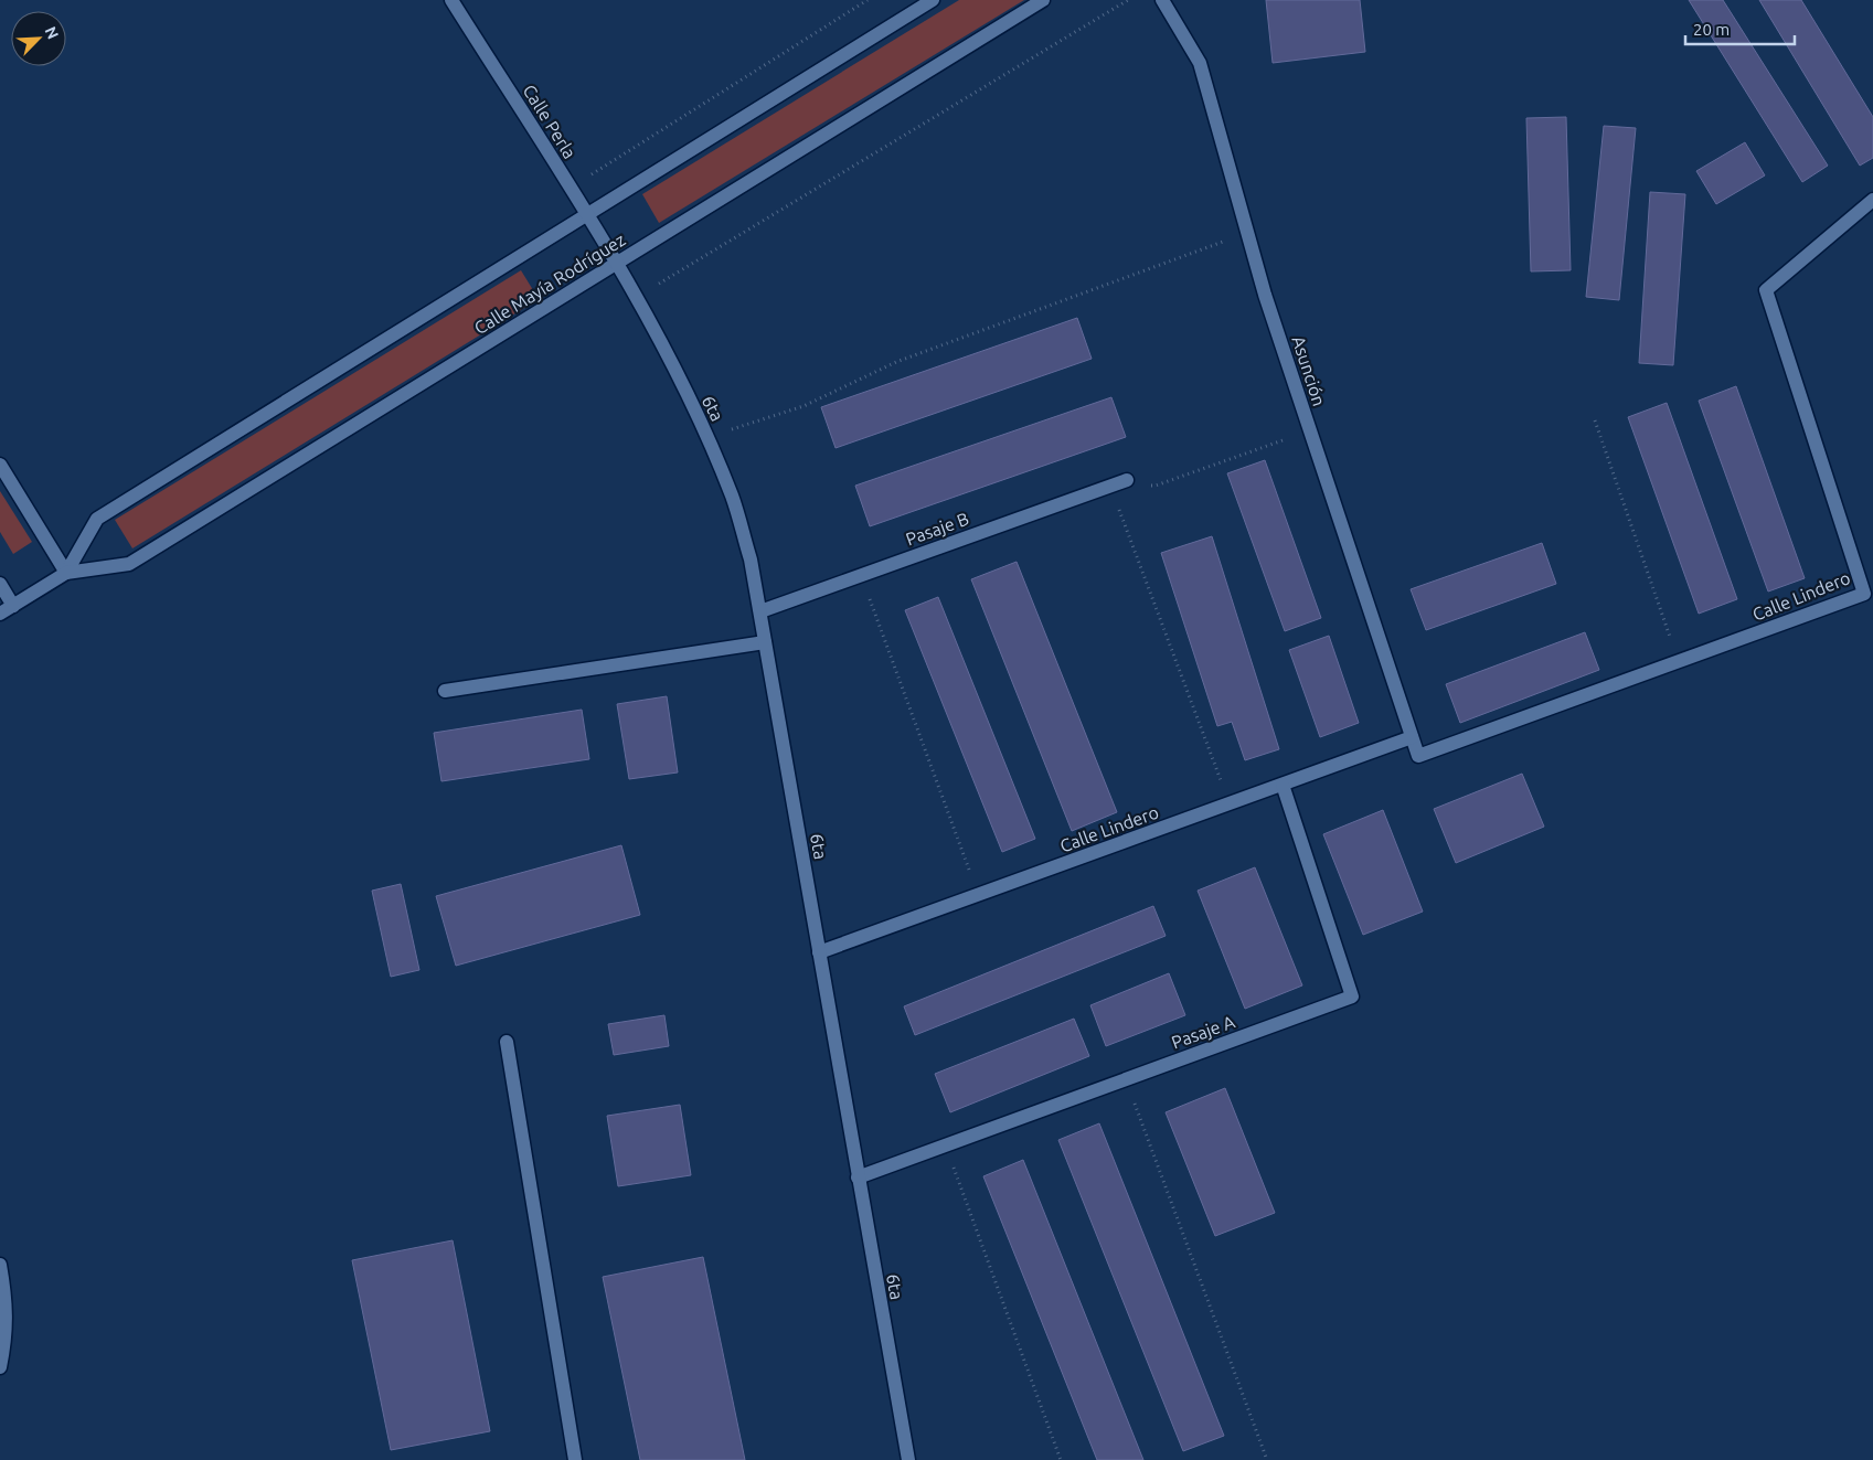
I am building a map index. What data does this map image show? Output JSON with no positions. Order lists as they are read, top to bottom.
{
  "streets": {
    "street": [
      "Calle Perla",
      "Calle Mayía Rodríguez",
      "Asunción",
      "6ta",
      "Pasaje B",
      "Calle Lindero",
      "Pasaje A"
    ]
  },
  "crossings": [
    ["Calle Perla", "Calle Mayía Rodríguez"],
    ["Calle Perla", "6ta"],
    ["Calle Mayía Rodríguez", "6ta"],
    ["Asunción", "Calle Lindero"],
    ["6ta", "Pasaje B"],
    ["6ta", "Calle Lindero"],
    ["6ta", "Pasaje A"],
    ["Calle Lindero", "Pasaje A"]
  ],
  "scale_bar": "20 m",
  "north": "top right"
}
